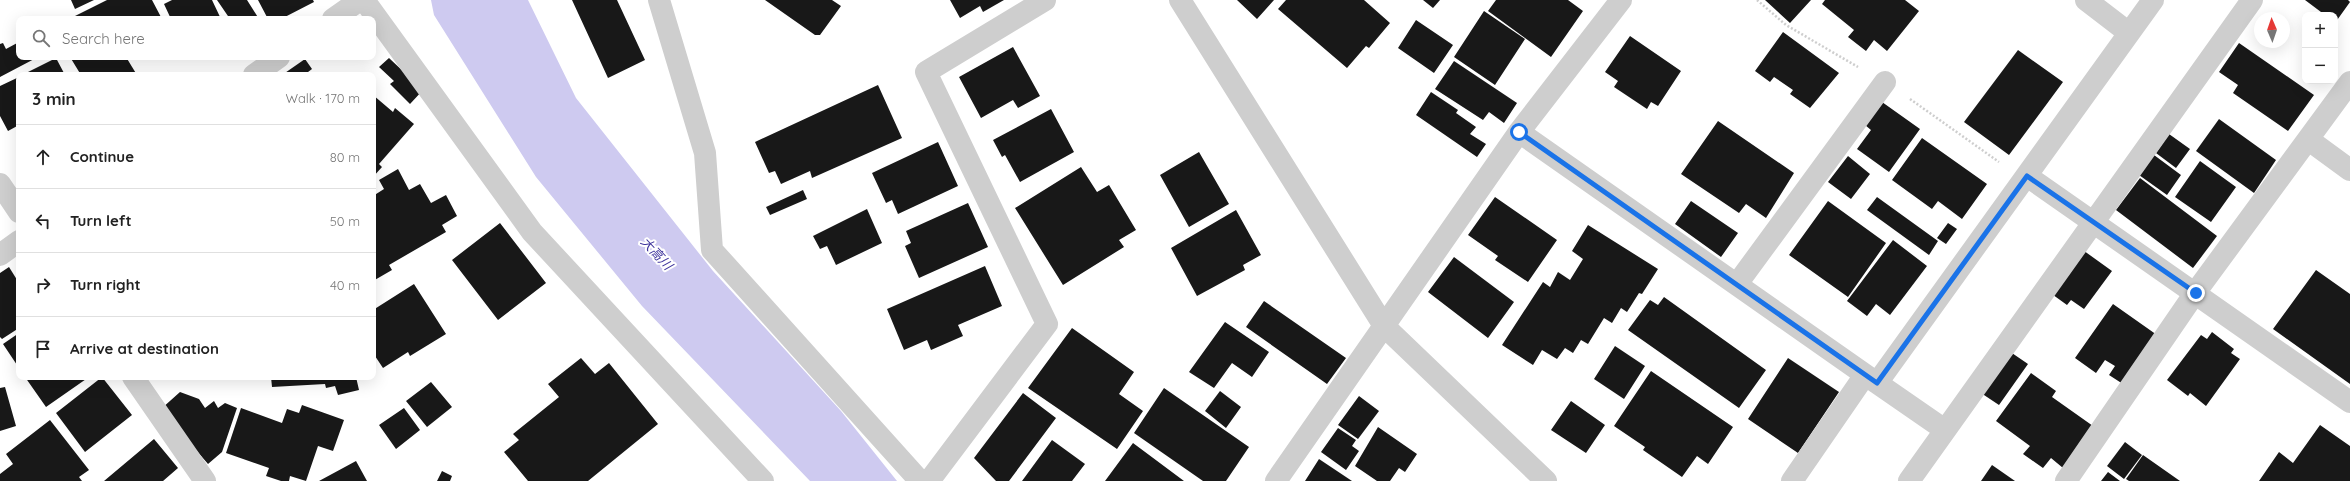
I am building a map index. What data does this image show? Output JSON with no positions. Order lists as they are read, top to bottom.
{
  "water": ["大高川"],
  "north": "top",
  "page": {
    "map_buttons": ["+", "−"],
    "search": "Search here",
    "heading": ["3 min", "Walk · 170 m"],
    "list": [
      ["Continue", "80 m"],
      ["Turn left", "50 m"],
      ["Turn right", "40 m"],
      "Arrive at destination"
    ]
  }
}
